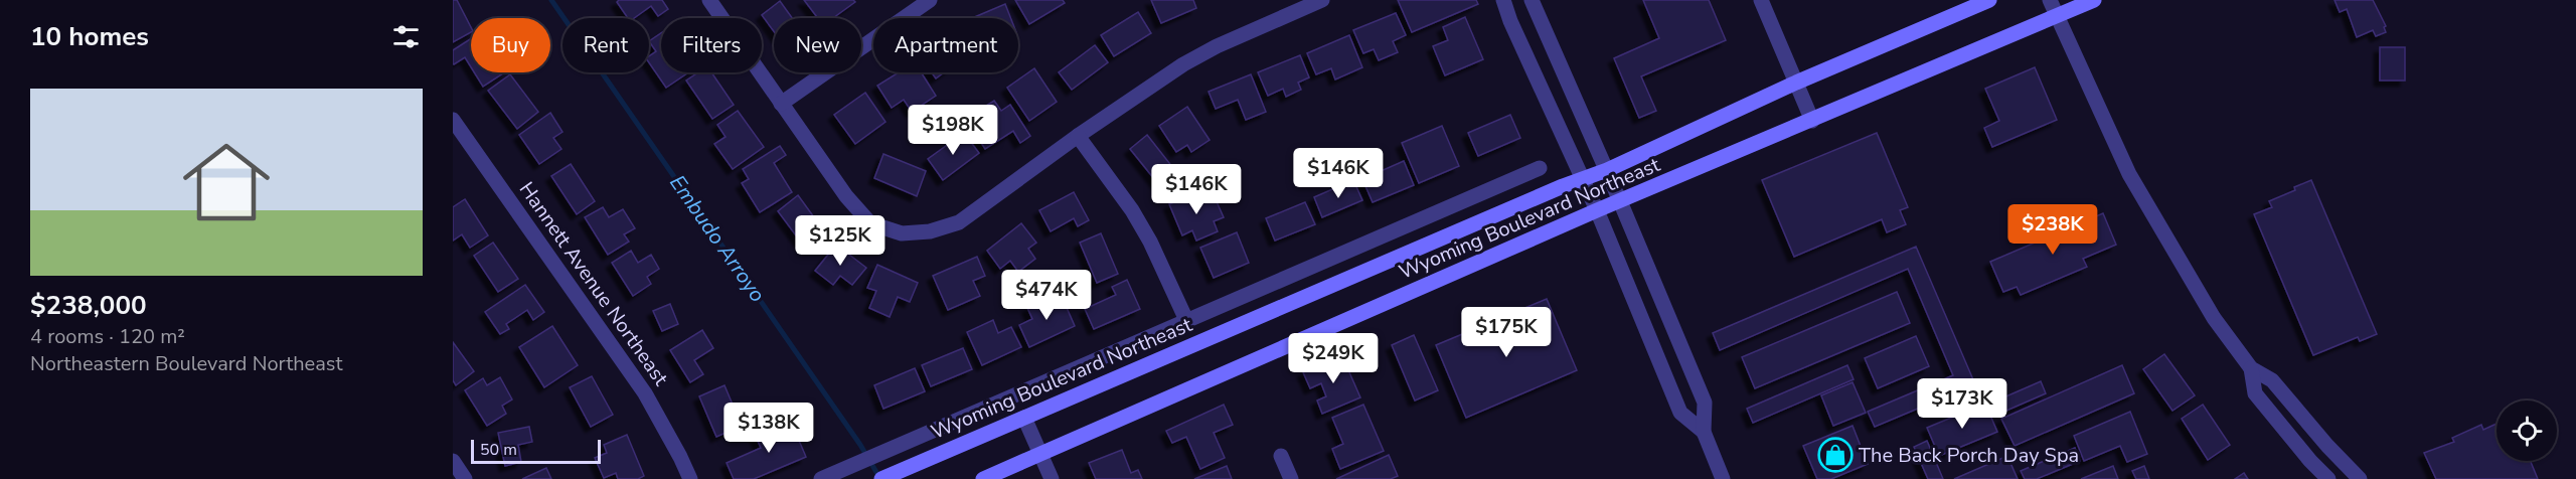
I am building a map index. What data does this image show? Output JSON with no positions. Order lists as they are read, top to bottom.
{
  "streets": {
    "main road": ["Wyoming Boulevard Northeast"],
    "street": ["Hannett Avenue Northeast"]
  },
  "water": ["Embudo Arroyo"],
  "places": {
    "shop": ["The Back Porch Day Spa"]
  },
  "scale_bar": "50 m",
  "page": {
    "heading": "10 homes",
    "chip": [
      "Buy",
      "Rent",
      "Filters",
      "New",
      "Apartment"
    ],
    "list": [
      {
        "name": "$238,000",
        "note": "4 rooms · 120 m² · Northeastern Boulevard Northeast"
      }
    ],
    "price": [
      "$198K",
      "$146K",
      "$146K",
      "$238K",
      "$125K",
      "$474K",
      "$175K",
      "$249K",
      "$173K",
      "$138K"
    ],
    "scale": "50 m"
  }
}
